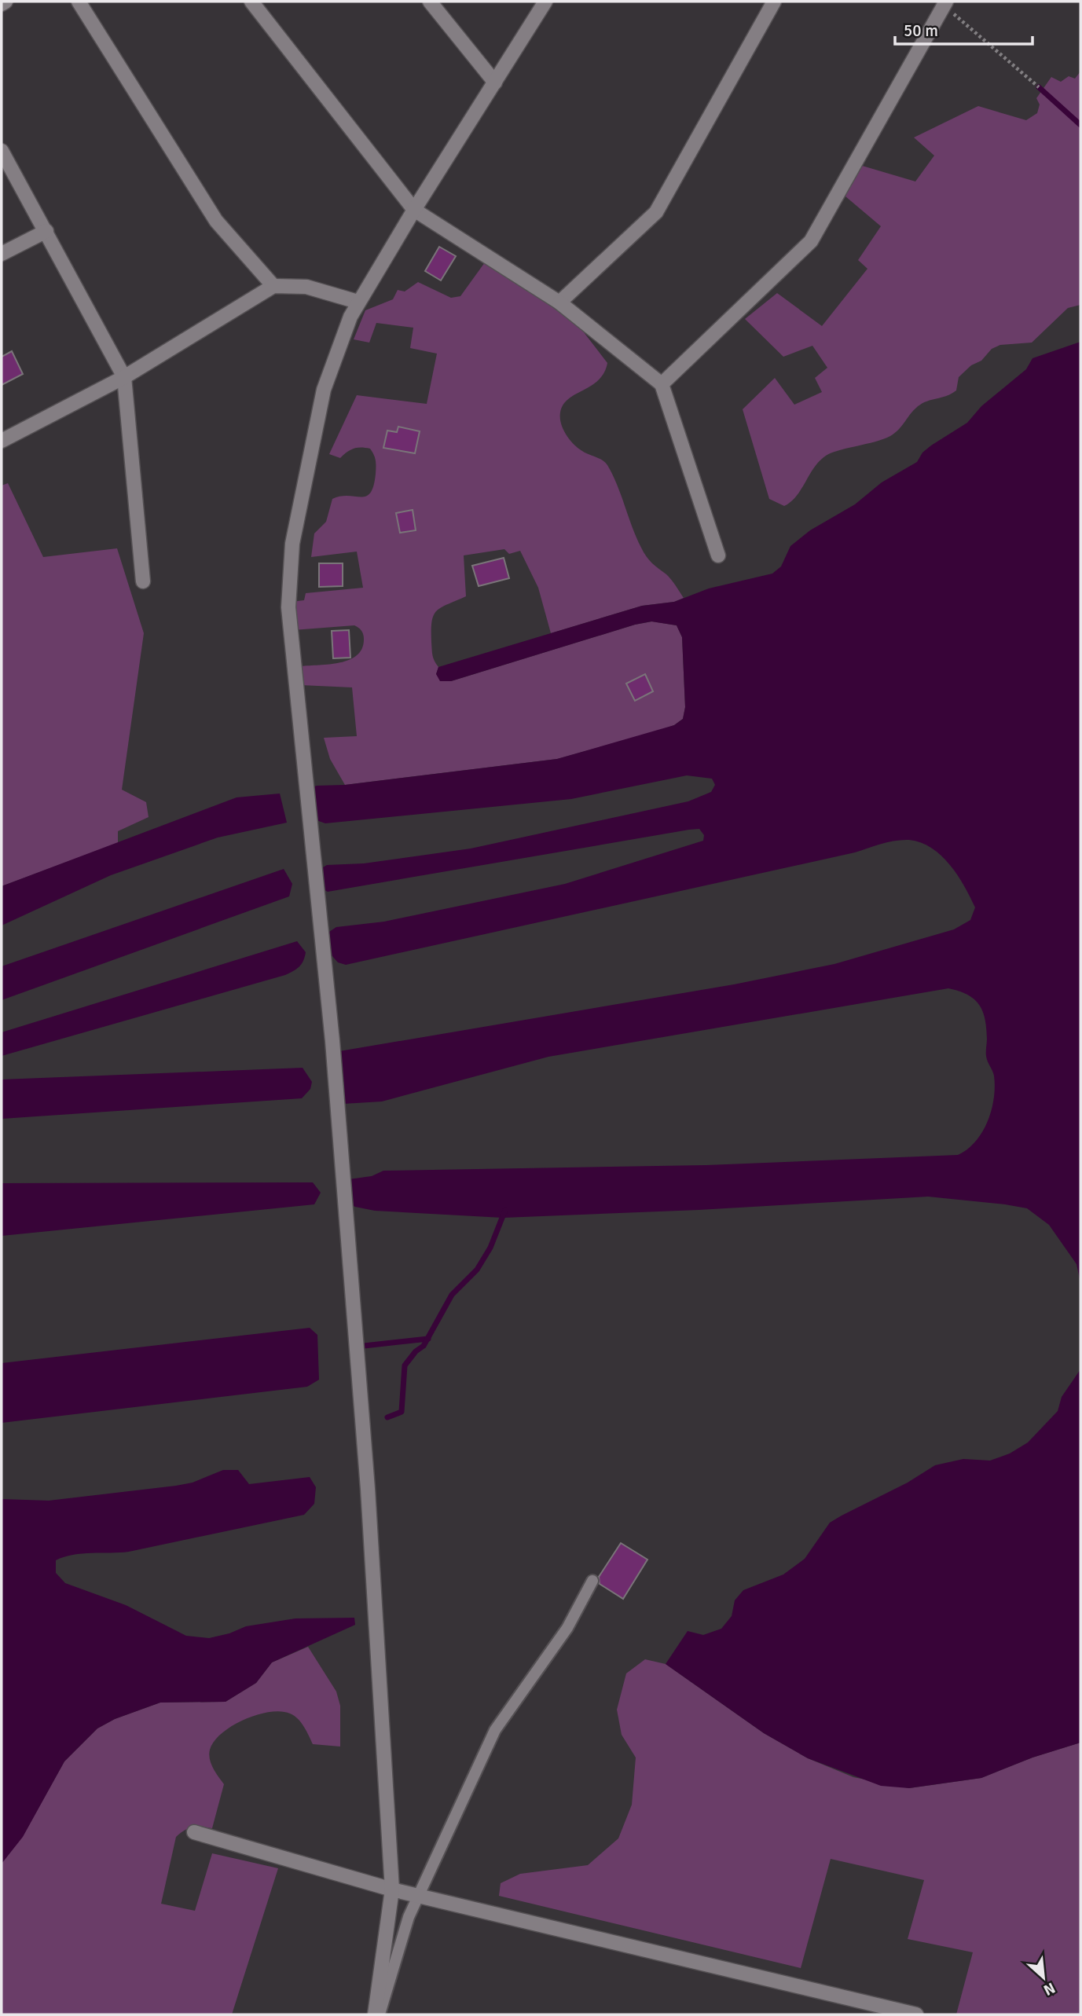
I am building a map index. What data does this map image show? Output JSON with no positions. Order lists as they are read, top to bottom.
{
  "scale_bar": "50 m",
  "north": "bottom right"
}
